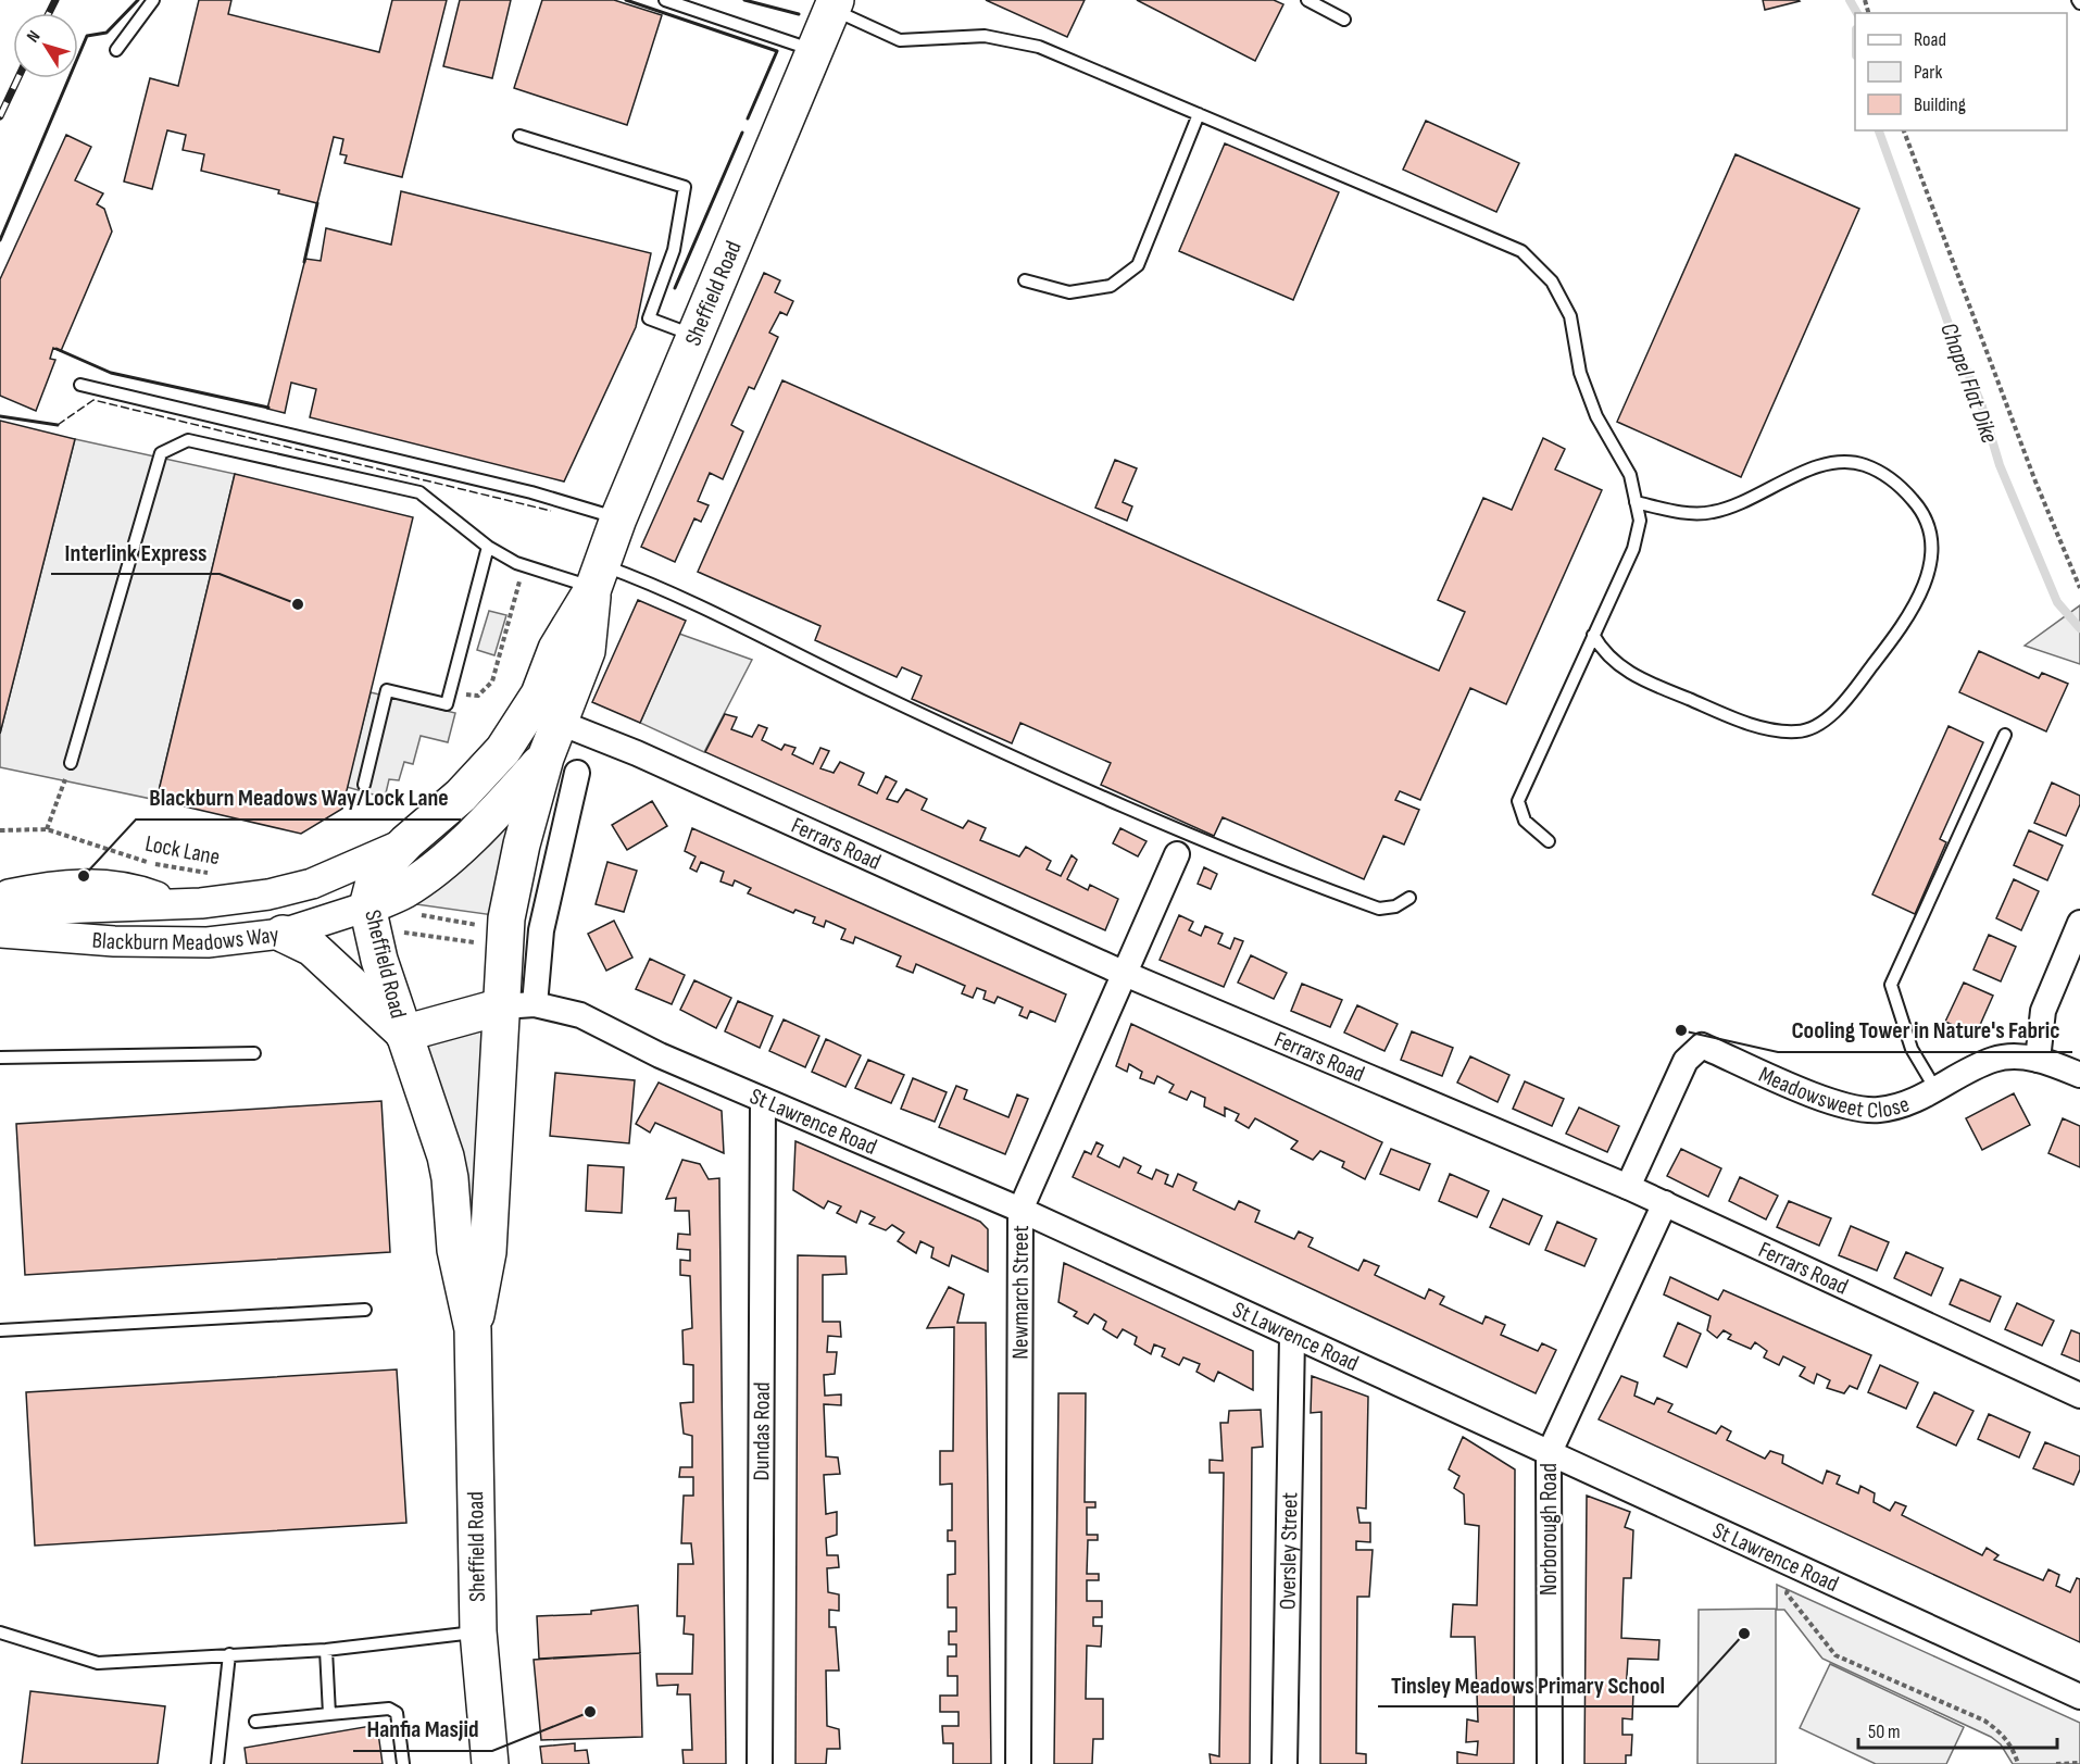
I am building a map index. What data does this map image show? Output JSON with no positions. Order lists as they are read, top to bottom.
{
  "streets": {
    "main road": ["Sheffield Road"],
    "street": [
      "Ferrars Road",
      "Blackburn Meadows Way",
      "Meadowsweet Close",
      "St Lawrence Road",
      "Newmarch Street",
      "Dundas Road",
      "Norborough Road",
      "Oversley Street"
    ],
    "path": ["Lock Lane"]
  },
  "crossings": [
    ["Sheffield Road", "Ferrars Road"],
    ["Sheffield Road", "Blackburn Meadows Way"],
    ["Sheffield Road", "St Lawrence Road"],
    ["Ferrars Road", "Meadowsweet Close"],
    ["Ferrars Road", "Newmarch Street"],
    ["Ferrars Road", "Norborough Road"],
    ["St Lawrence Road", "Newmarch Street"],
    ["St Lawrence Road", "Dundas Road"],
    ["St Lawrence Road", "Norborough Road"],
    ["St Lawrence Road", "Oversley Street"]
  ],
  "water": ["Chapel Flat Dike"],
  "places": [
    "Interlink Express",
    "Blackburn Meadows Way/Lock Lane",
    "Cooling Tower in Nature's Fabric",
    "Tinsley Meadows Primary School",
    "Hanfia Masjid"
  ],
  "legend": ["Road", "Park", "Building"],
  "scale_bar": "50 m",
  "north": "top left"
}
